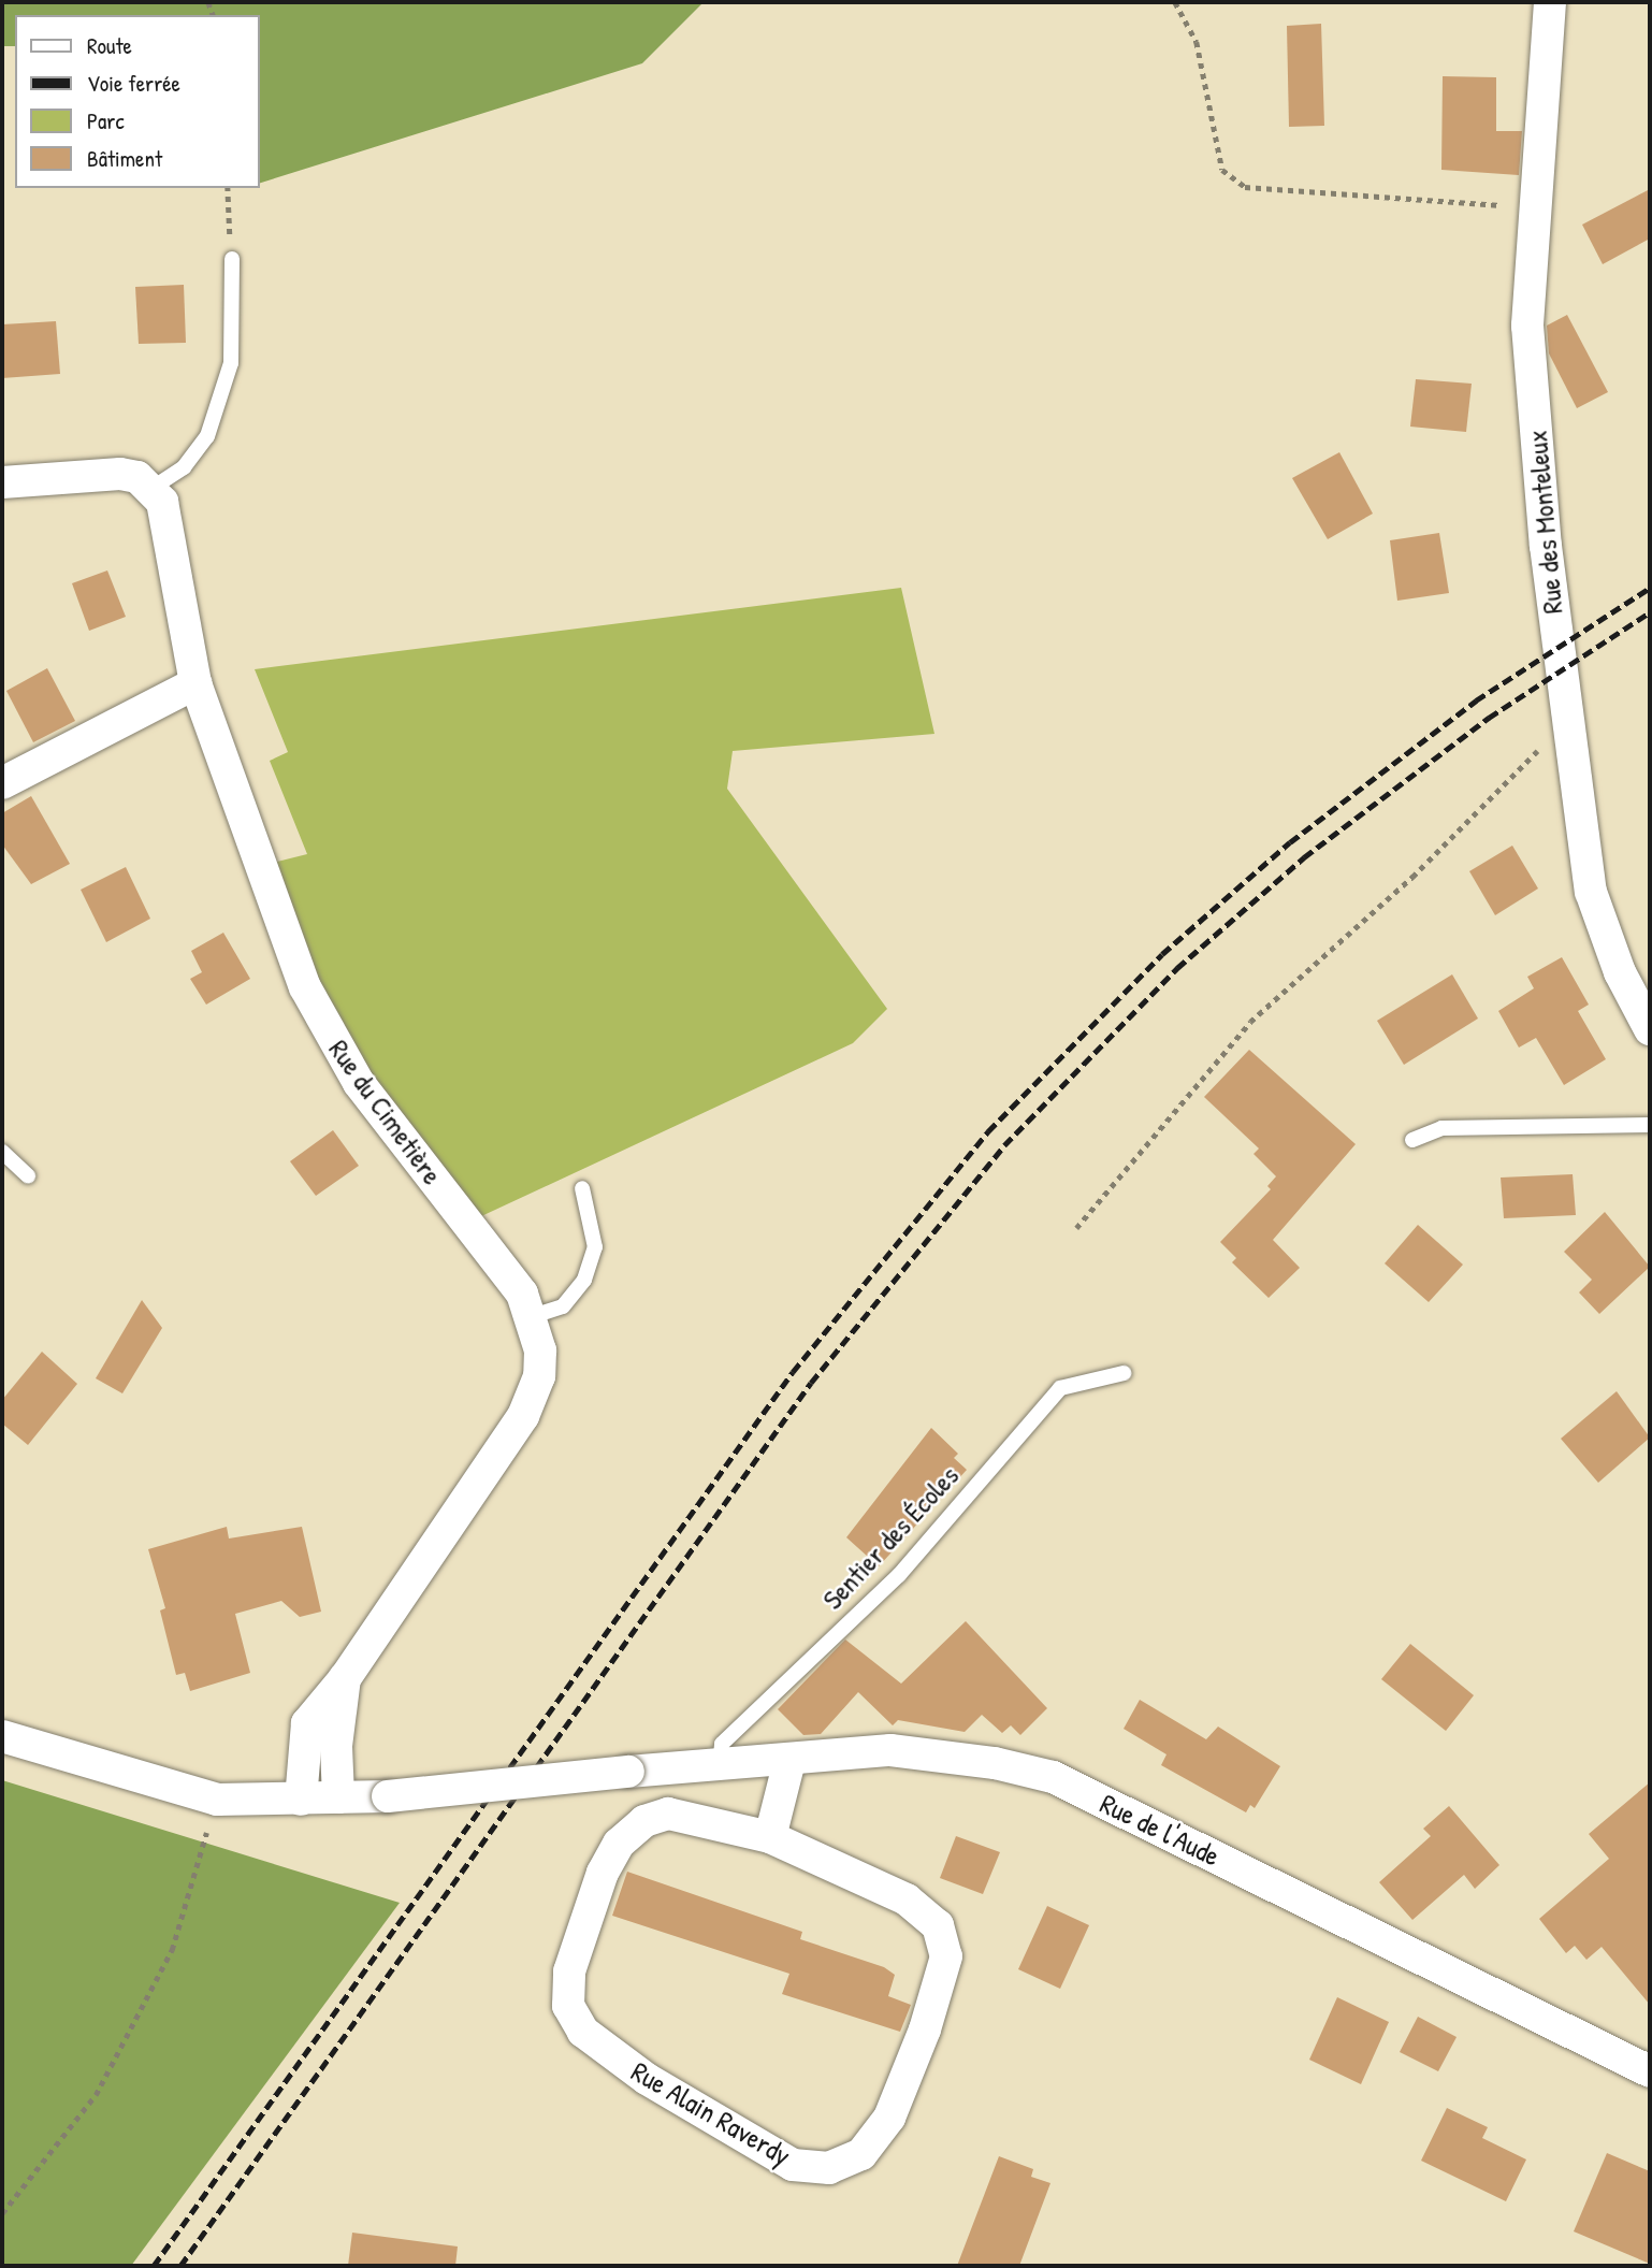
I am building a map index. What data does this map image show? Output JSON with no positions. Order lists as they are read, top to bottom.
{
  "streets": {
    "street": [
      "Rue des Monteleux",
      "Rue du Cimetière",
      "Rue de l'Aude",
      "Rue Alain Raverdy"
    ],
    "lane": ["Sentier des Écoles"]
  },
  "crossings": [
    ["Rue du Cimetière", "Rue de l'Aude"],
    ["Sentier des Écoles", "Rue de l'Aude"]
  ],
  "legend": [
    "Route",
    "Voie ferrée",
    "Parc",
    "Bâtiment"
  ]
}
